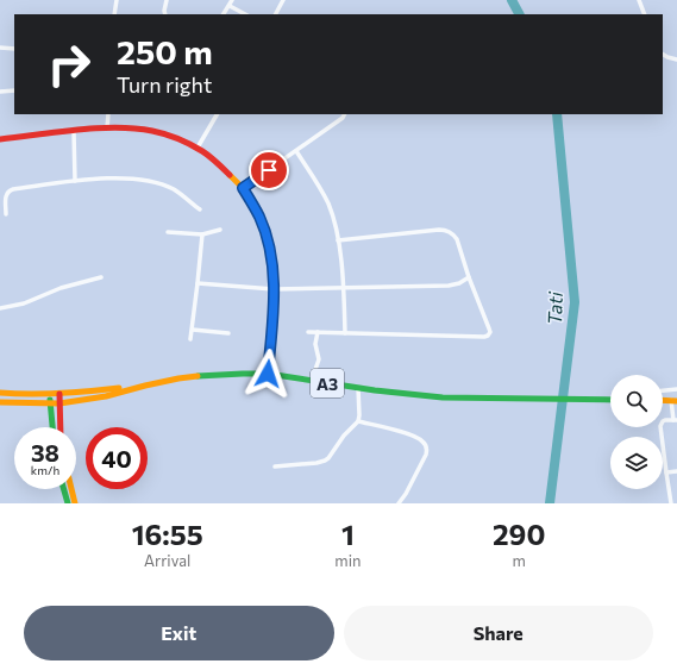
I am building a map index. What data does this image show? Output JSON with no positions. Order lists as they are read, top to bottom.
{
  "streets": {
    "main road": ["A3"]
  },
  "water": ["Tati"],
  "page": {
    "turn": ["250 m", "Turn right"],
    "speed": "38 km/h",
    "limit": "40",
    "eta": [
      "16:55",
      "Arrival",
      "1",
      "min",
      "290",
      "m"
    ],
    "buttons": ["Exit", "Share"]
  }
}
